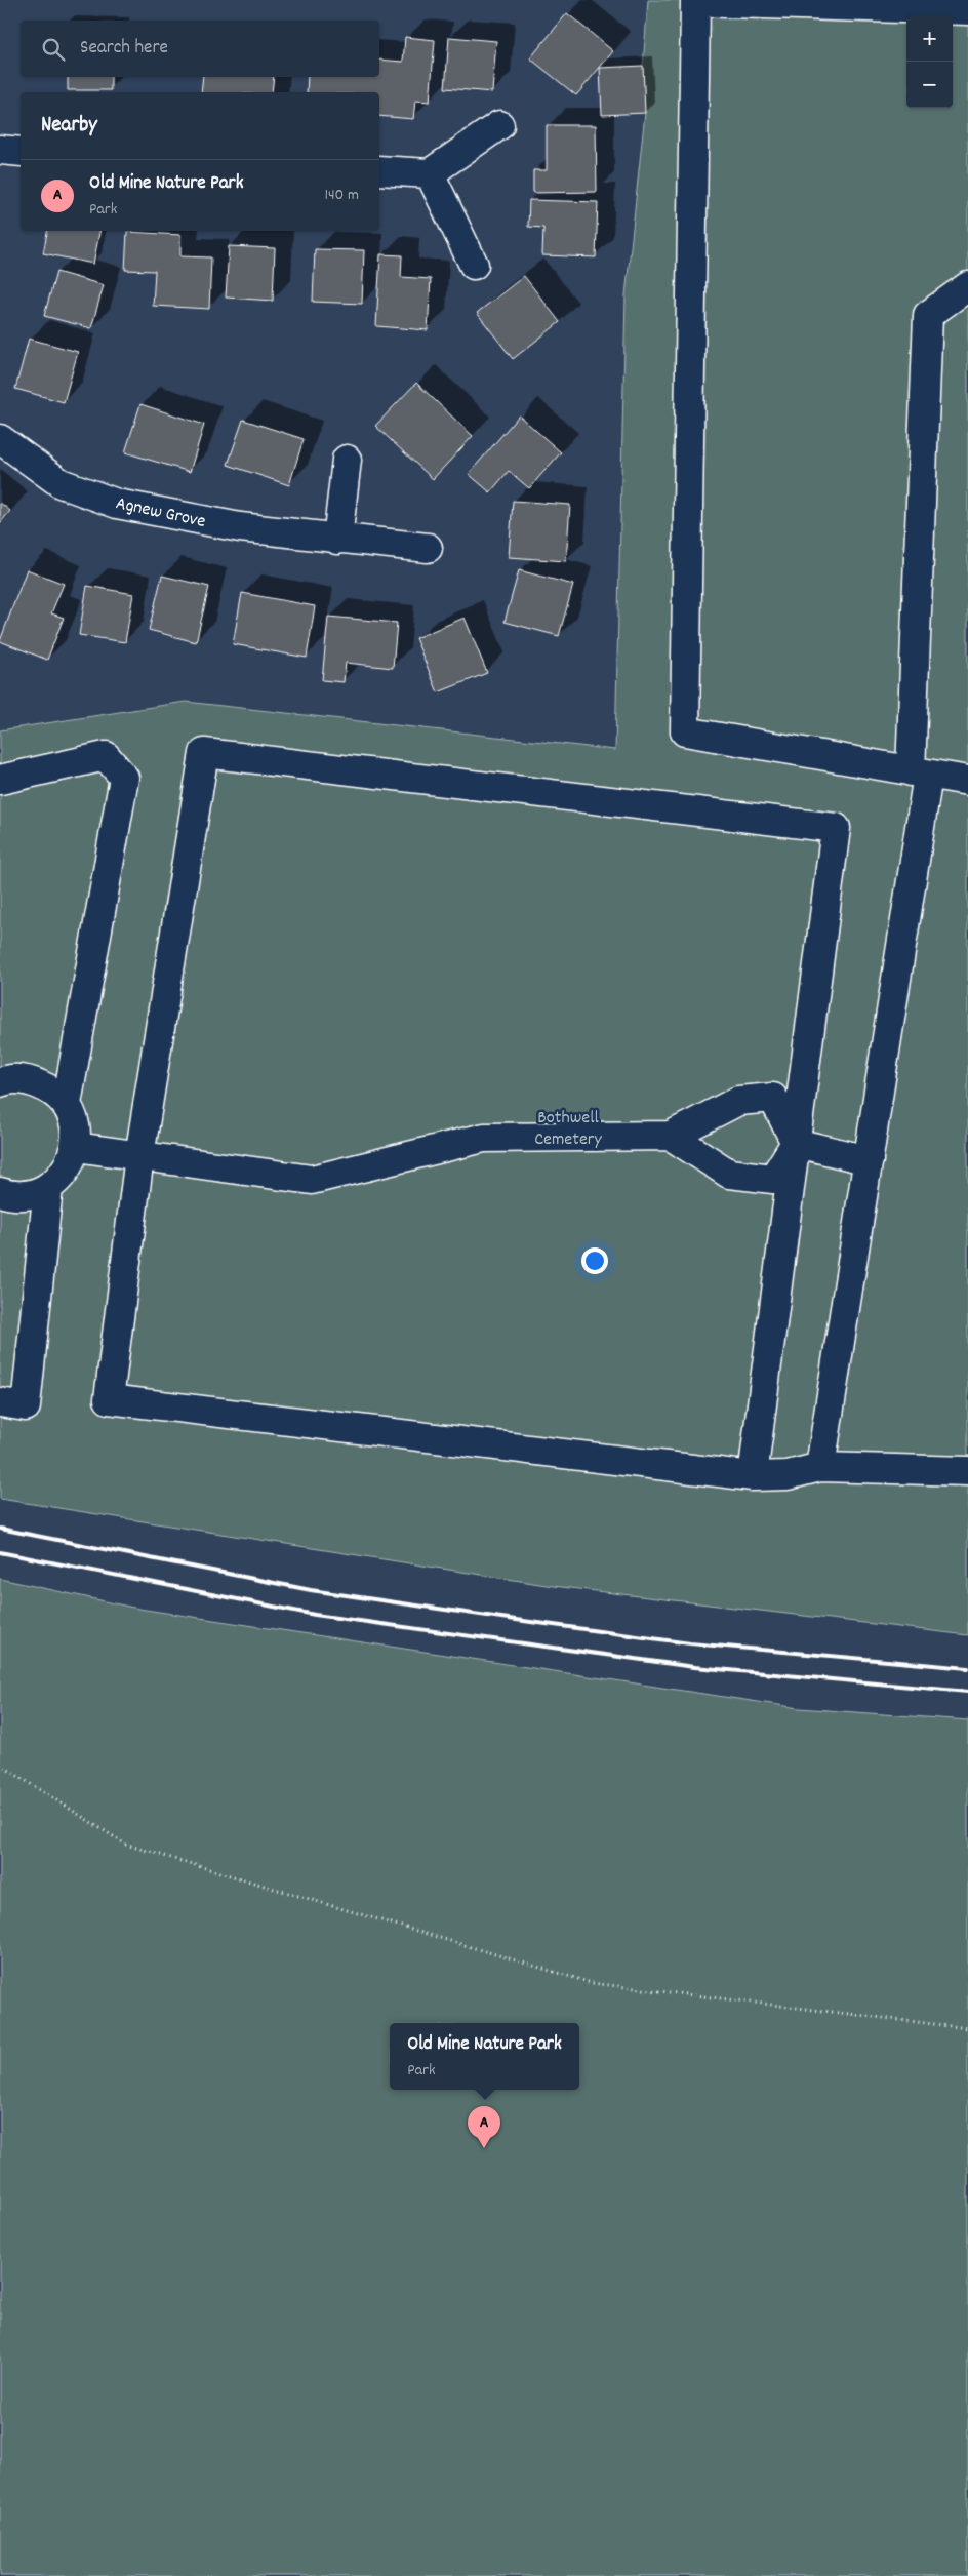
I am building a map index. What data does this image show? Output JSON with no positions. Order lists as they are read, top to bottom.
{
  "streets": {
    "street": ["Agnew Grove"]
  },
  "parks": ["Bothwell Cemetery"],
  "page": {
    "map_buttons": ["+", "−"],
    "search": "Search here",
    "heading": "Nearby",
    "list": [
      {
        "mark": "A",
        "name": "Old Mine Nature Park",
        "note": "Park",
        "value": "140 m"
      }
    ],
    "popup": ["Old Mine Nature Park", "Park"],
    "pins": "A"
  }
}
